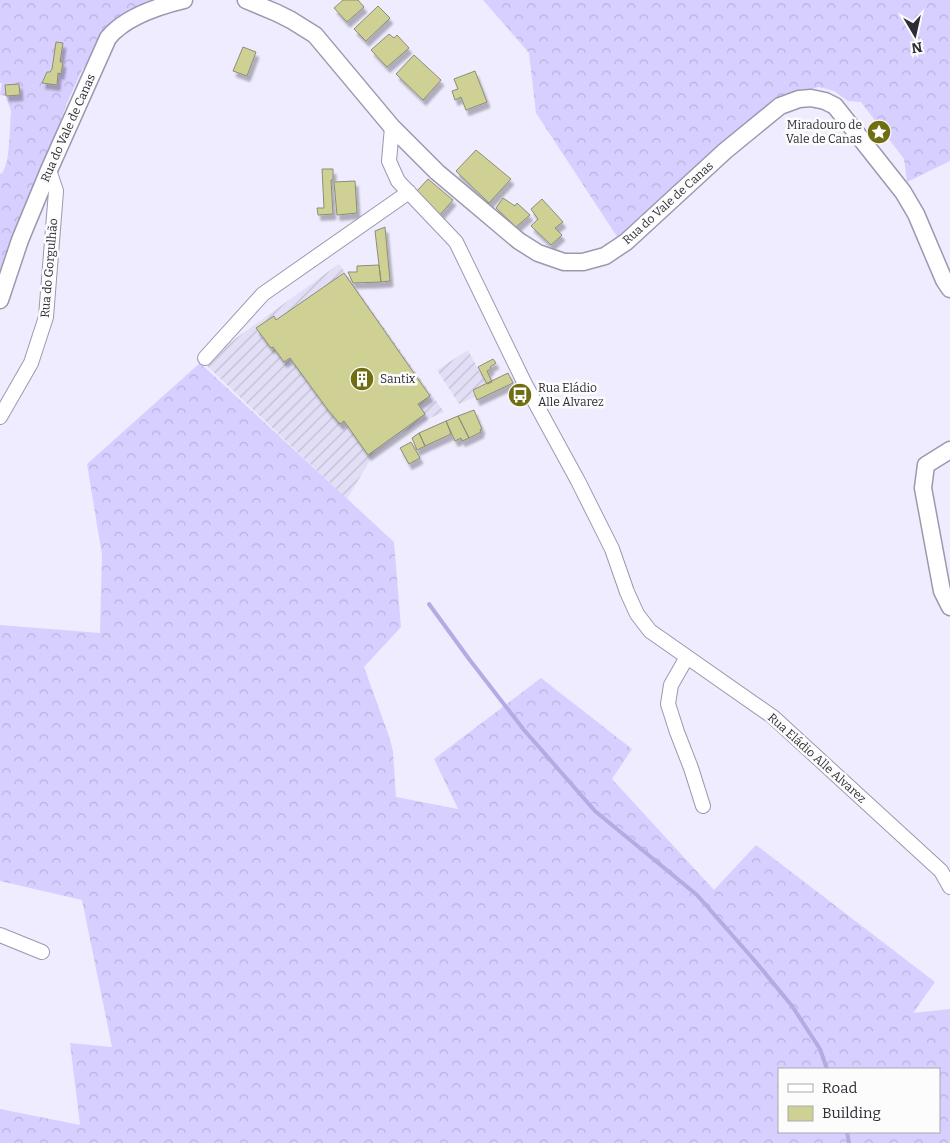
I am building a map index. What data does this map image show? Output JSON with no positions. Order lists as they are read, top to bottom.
{
  "streets": {
    "street": ["Rua do Vale de Canas", "Rua do Gorgulhão", "Rua Eládio Alle Alvarez"]
  },
  "crossings": [
    ["Rua do Vale de Canas", "Rua do Gorgulhão"],
    ["Rua do Vale de Canas", "Rua Eládio Alle Alvarez"]
  ],
  "places": {
    "place": ["Miradouro de Vale de Canas"],
    "building": ["Santix"],
    "bus stop": ["Rua Eládio Alle Alvarez"]
  },
  "legend": ["Road", "Building"],
  "north": "bottom"
}
